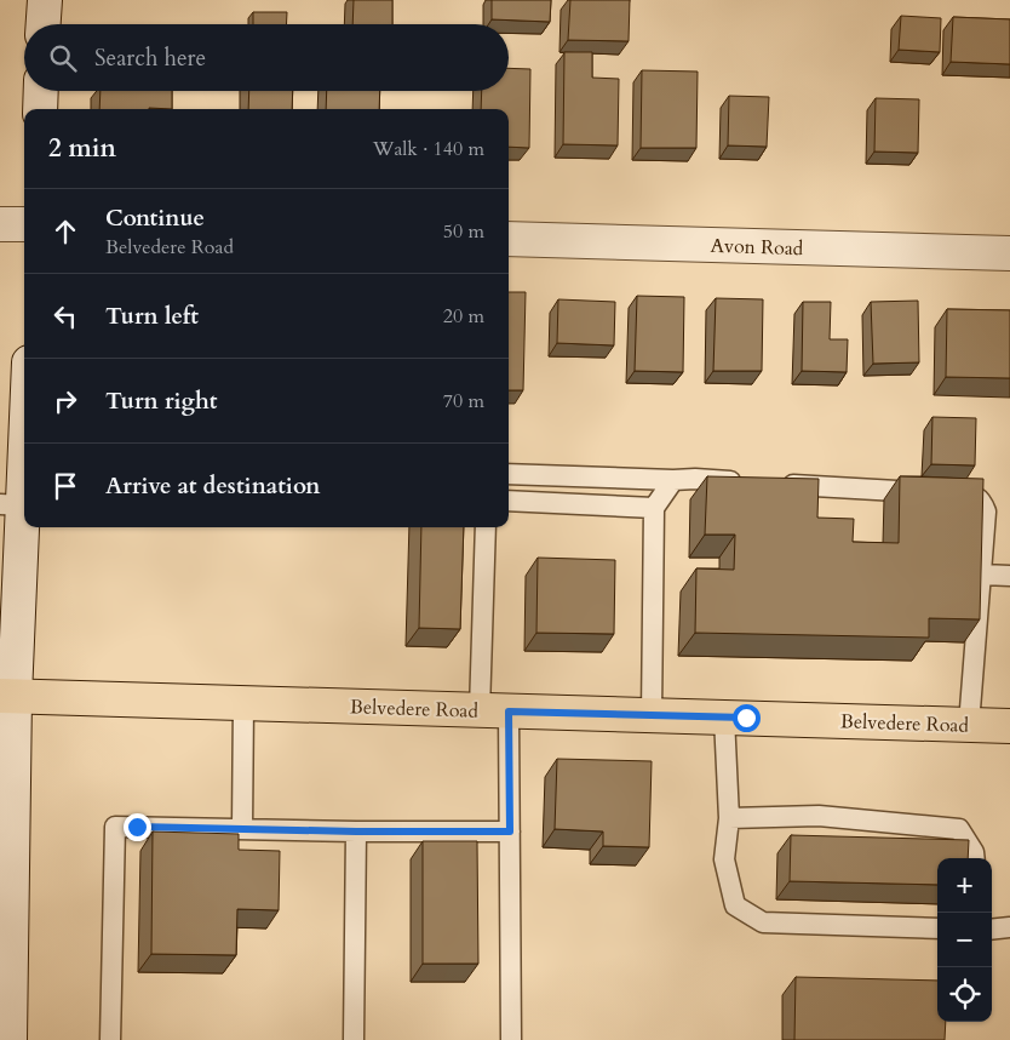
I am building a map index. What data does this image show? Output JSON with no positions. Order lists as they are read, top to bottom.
{
  "streets": {
    "main road": ["Belvedere Road"],
    "street": ["Avon Road"]
  },
  "page": {
    "search": "Search here",
    "heading": ["2 min", "Walk · 140 m"],
    "list": [
      ["Continue", "Belvedere Road", "50 m"],
      ["Turn left", "20 m"],
      ["Turn right", "70 m"],
      "Arrive at destination"
    ],
    "map_buttons": ["+", "−"]
  }
}
